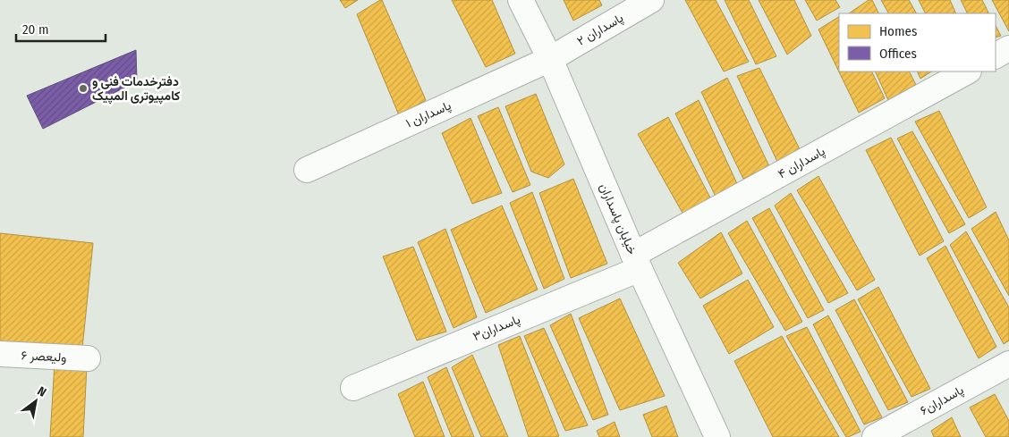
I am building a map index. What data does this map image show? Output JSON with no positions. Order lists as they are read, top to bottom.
{
  "streets": {
    "street": [
      "پاسداران ۲",
      "پاسداران ۱",
      "پاسداران ۴",
      "خیابان پاسداران",
      "پاسداران۳",
      "ولیعصر ۶",
      "پاسداران۶"
    ]
  },
  "crossings": [
    ["پاسداران ۲", "پاسداران ۱"],
    ["پاسداران ۲", "خیابان پاسداران"],
    ["پاسداران ۱", "خیابان پاسداران"],
    ["پاسداران ۴", "خیابان پاسداران"],
    ["پاسداران ۴", "پاسداران۳"],
    ["خیابان پاسداران", "پاسداران۳"]
  ],
  "places": ["دفترخدمات فنی و کامپیوتری المپیک"],
  "legend": ["Homes", "Offices"],
  "scale_bar": "20 m",
  "north": "top right"
}
